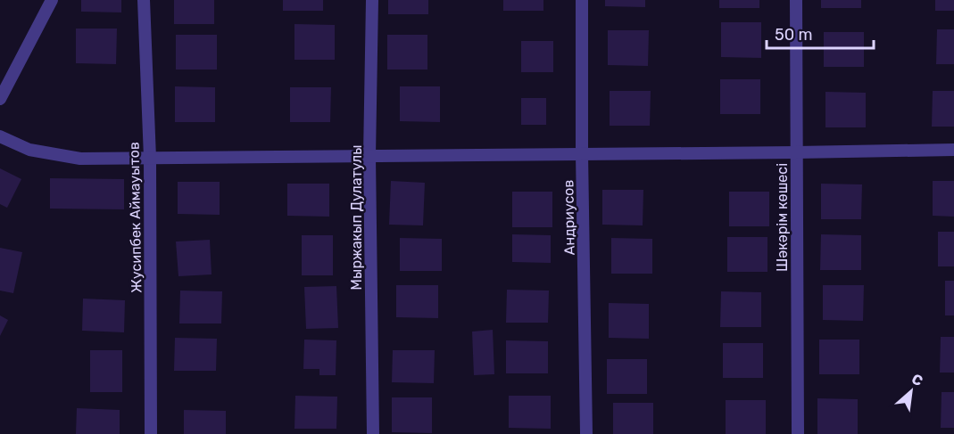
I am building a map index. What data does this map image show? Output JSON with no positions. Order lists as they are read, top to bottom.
{
  "streets": {
    "street": [
      "Жусипбек Аймауытов",
      "Мыржакып Дулатулы",
      "Андриусов",
      "Шәкәрім көшесі"
    ]
  },
  "scale_bar": "50 m",
  "north": "top right"
}
